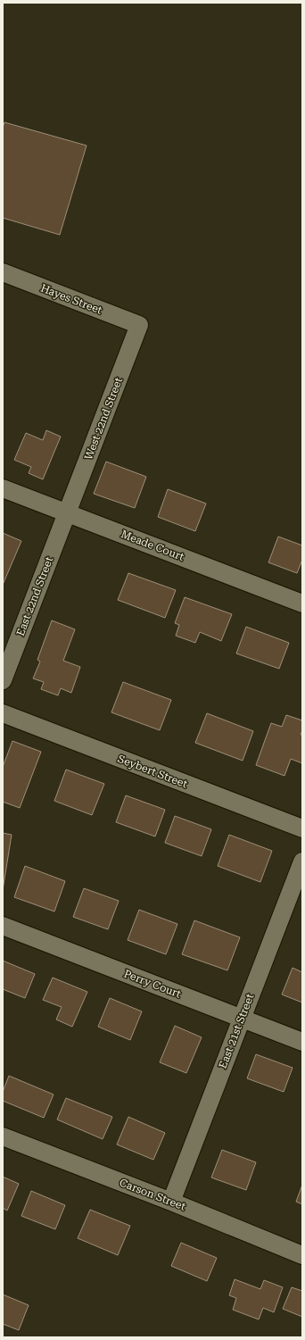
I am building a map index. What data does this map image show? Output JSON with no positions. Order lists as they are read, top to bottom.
{
  "streets": {
    "street": [
      "Hayes Street",
      "West 22nd Street",
      "Meade Court",
      "East 22nd Street",
      "Seybert Street",
      "Perry Court",
      "East 21st Street",
      "Carson Street"
    ]
  },
  "crossings": [
    ["Hayes Street", "West 22nd Street"],
    ["West 22nd Street", "Meade Court"],
    ["West 22nd Street", "East 22nd Street"],
    ["Meade Court", "East 22nd Street"],
    ["Perry Court", "East 21st Street"],
    ["East 21st Street", "Carson Street"]
  ]
}
